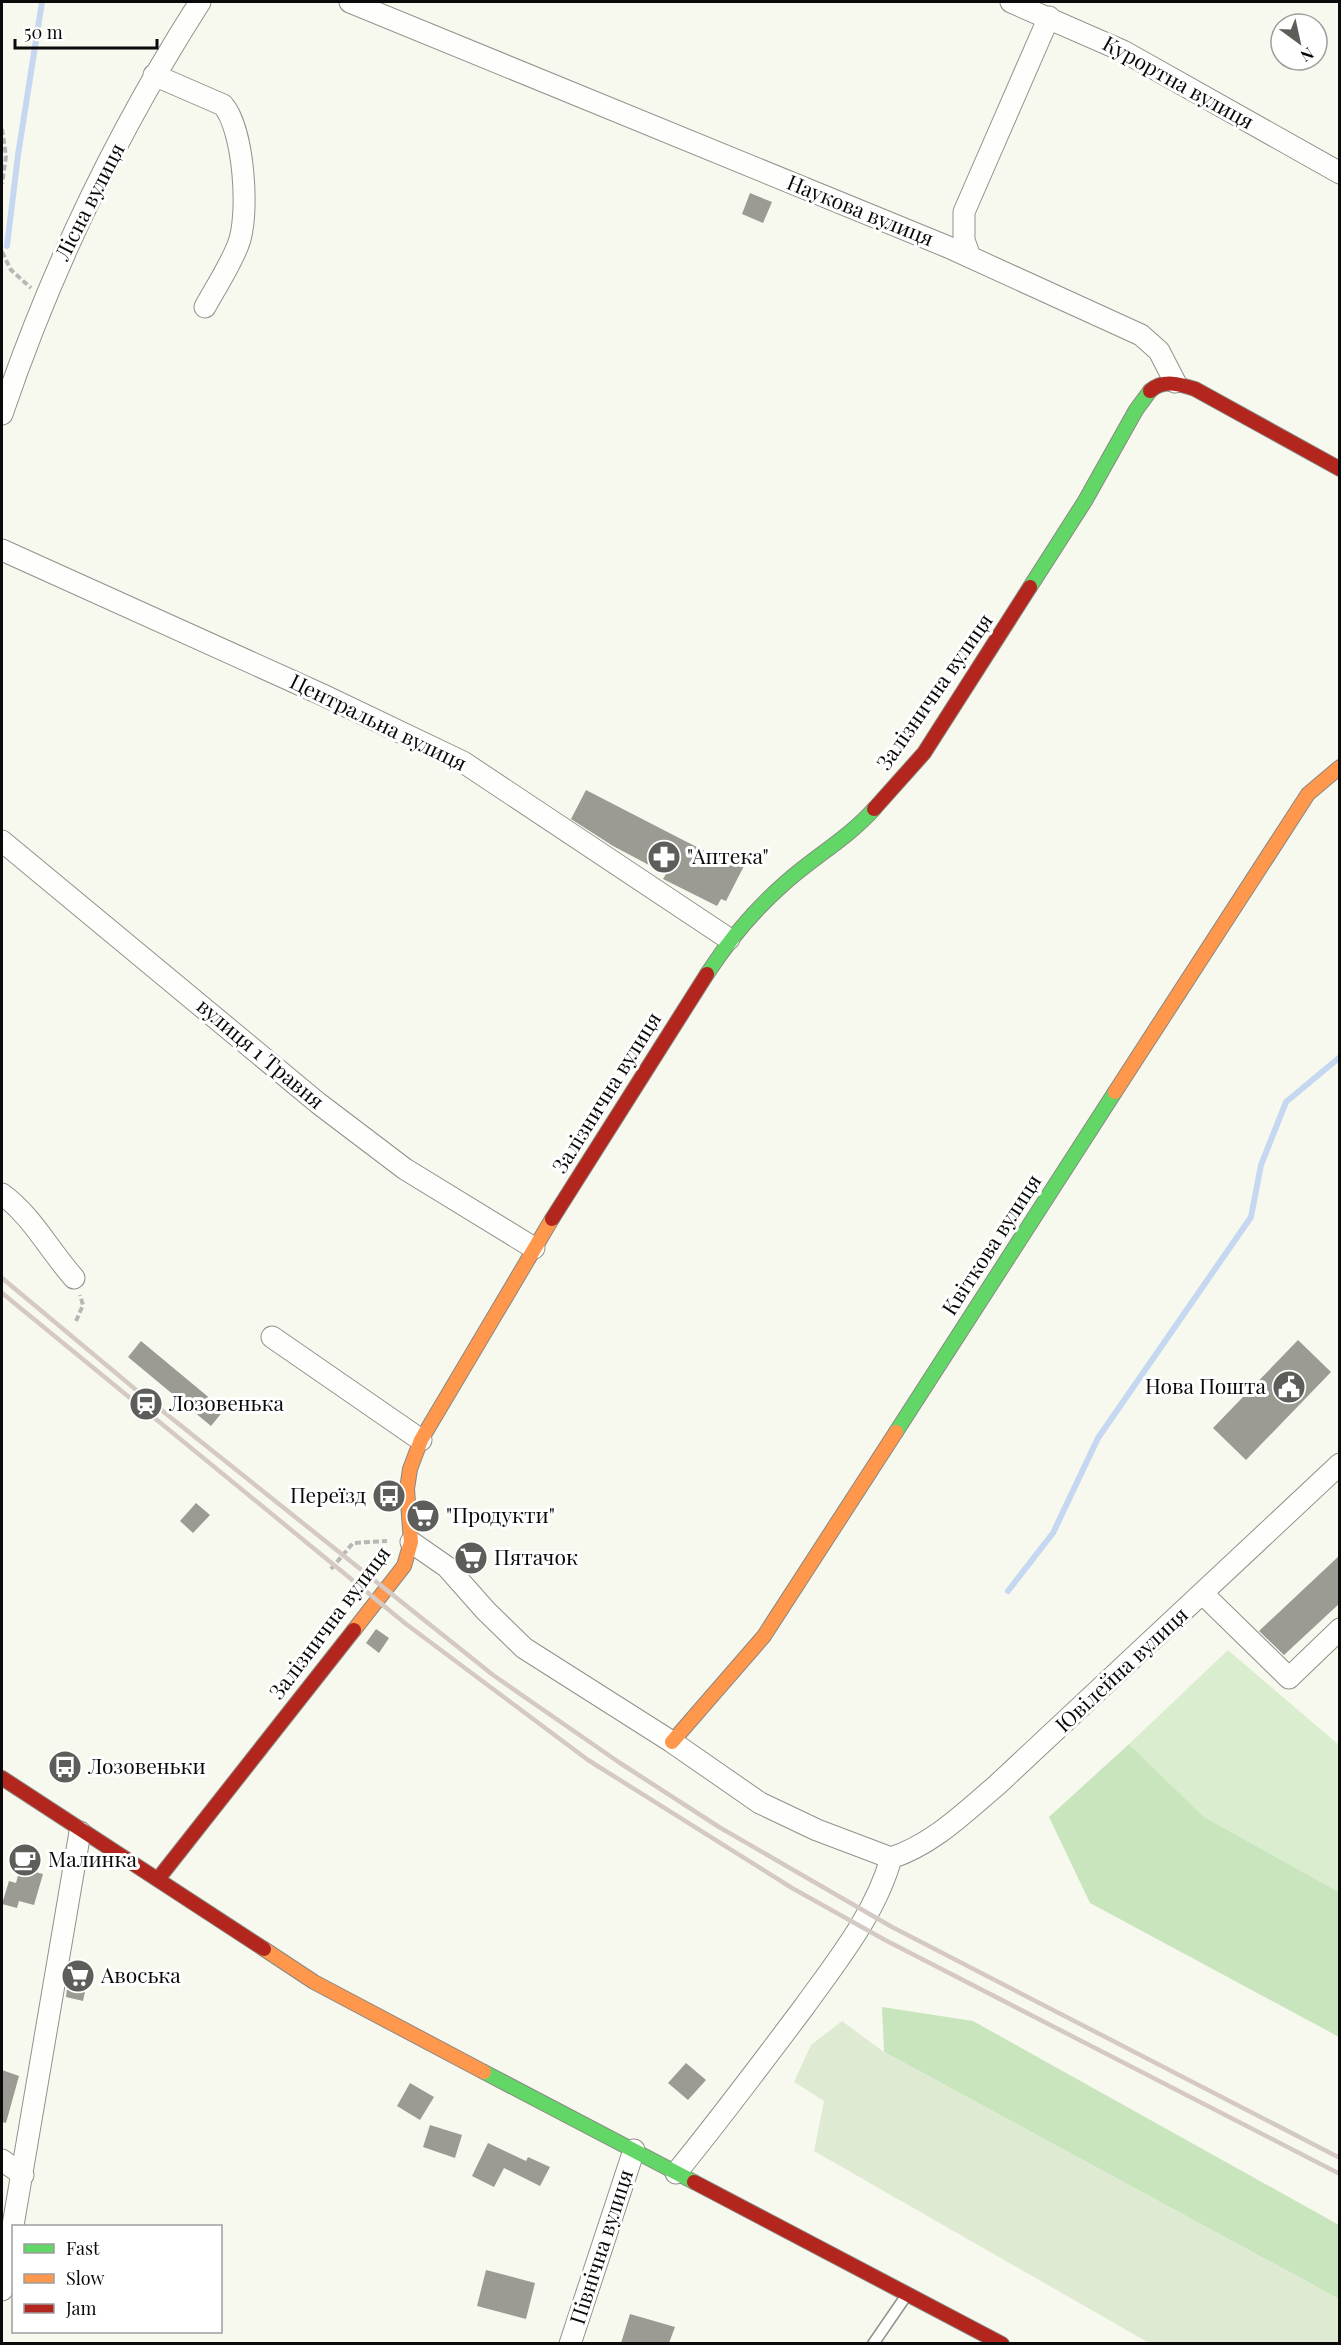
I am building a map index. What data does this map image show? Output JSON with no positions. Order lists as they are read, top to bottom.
{
  "streets": {
    "street": [
      "Курортна вулиця",
      "Лісна вулиця",
      "Наукова вулиця",
      "Залізнична вулиця",
      "Центральна вулиця",
      "вулиця 1 Травня",
      "Квіткова вулиця",
      "Ювілейна вулиця",
      "Північна вулиця"
    ]
  },
  "crossings": [
    ["Наукова вулиця", "Залізнична вулиця"],
    ["Залізнична вулиця", "Центральна вулиця"],
    ["Залізнична вулиця", "вулиця 1 Травня"]
  ],
  "places": {
    "pharmacy": ["\"Аптека\""],
    "public building": ["Нова Пошта"],
    "station": ["Лозовенька"],
    "bus stop": ["Переїзд", "Лозовеньки"],
    "supermarket": ["\"Продукти\"", "Пятачок", "Авоська"],
    "cafe": ["Малинка"]
  },
  "legend": ["Fast", "Slow", "Jam"],
  "scale_bar": "50 m",
  "north": "bottom right"
}
